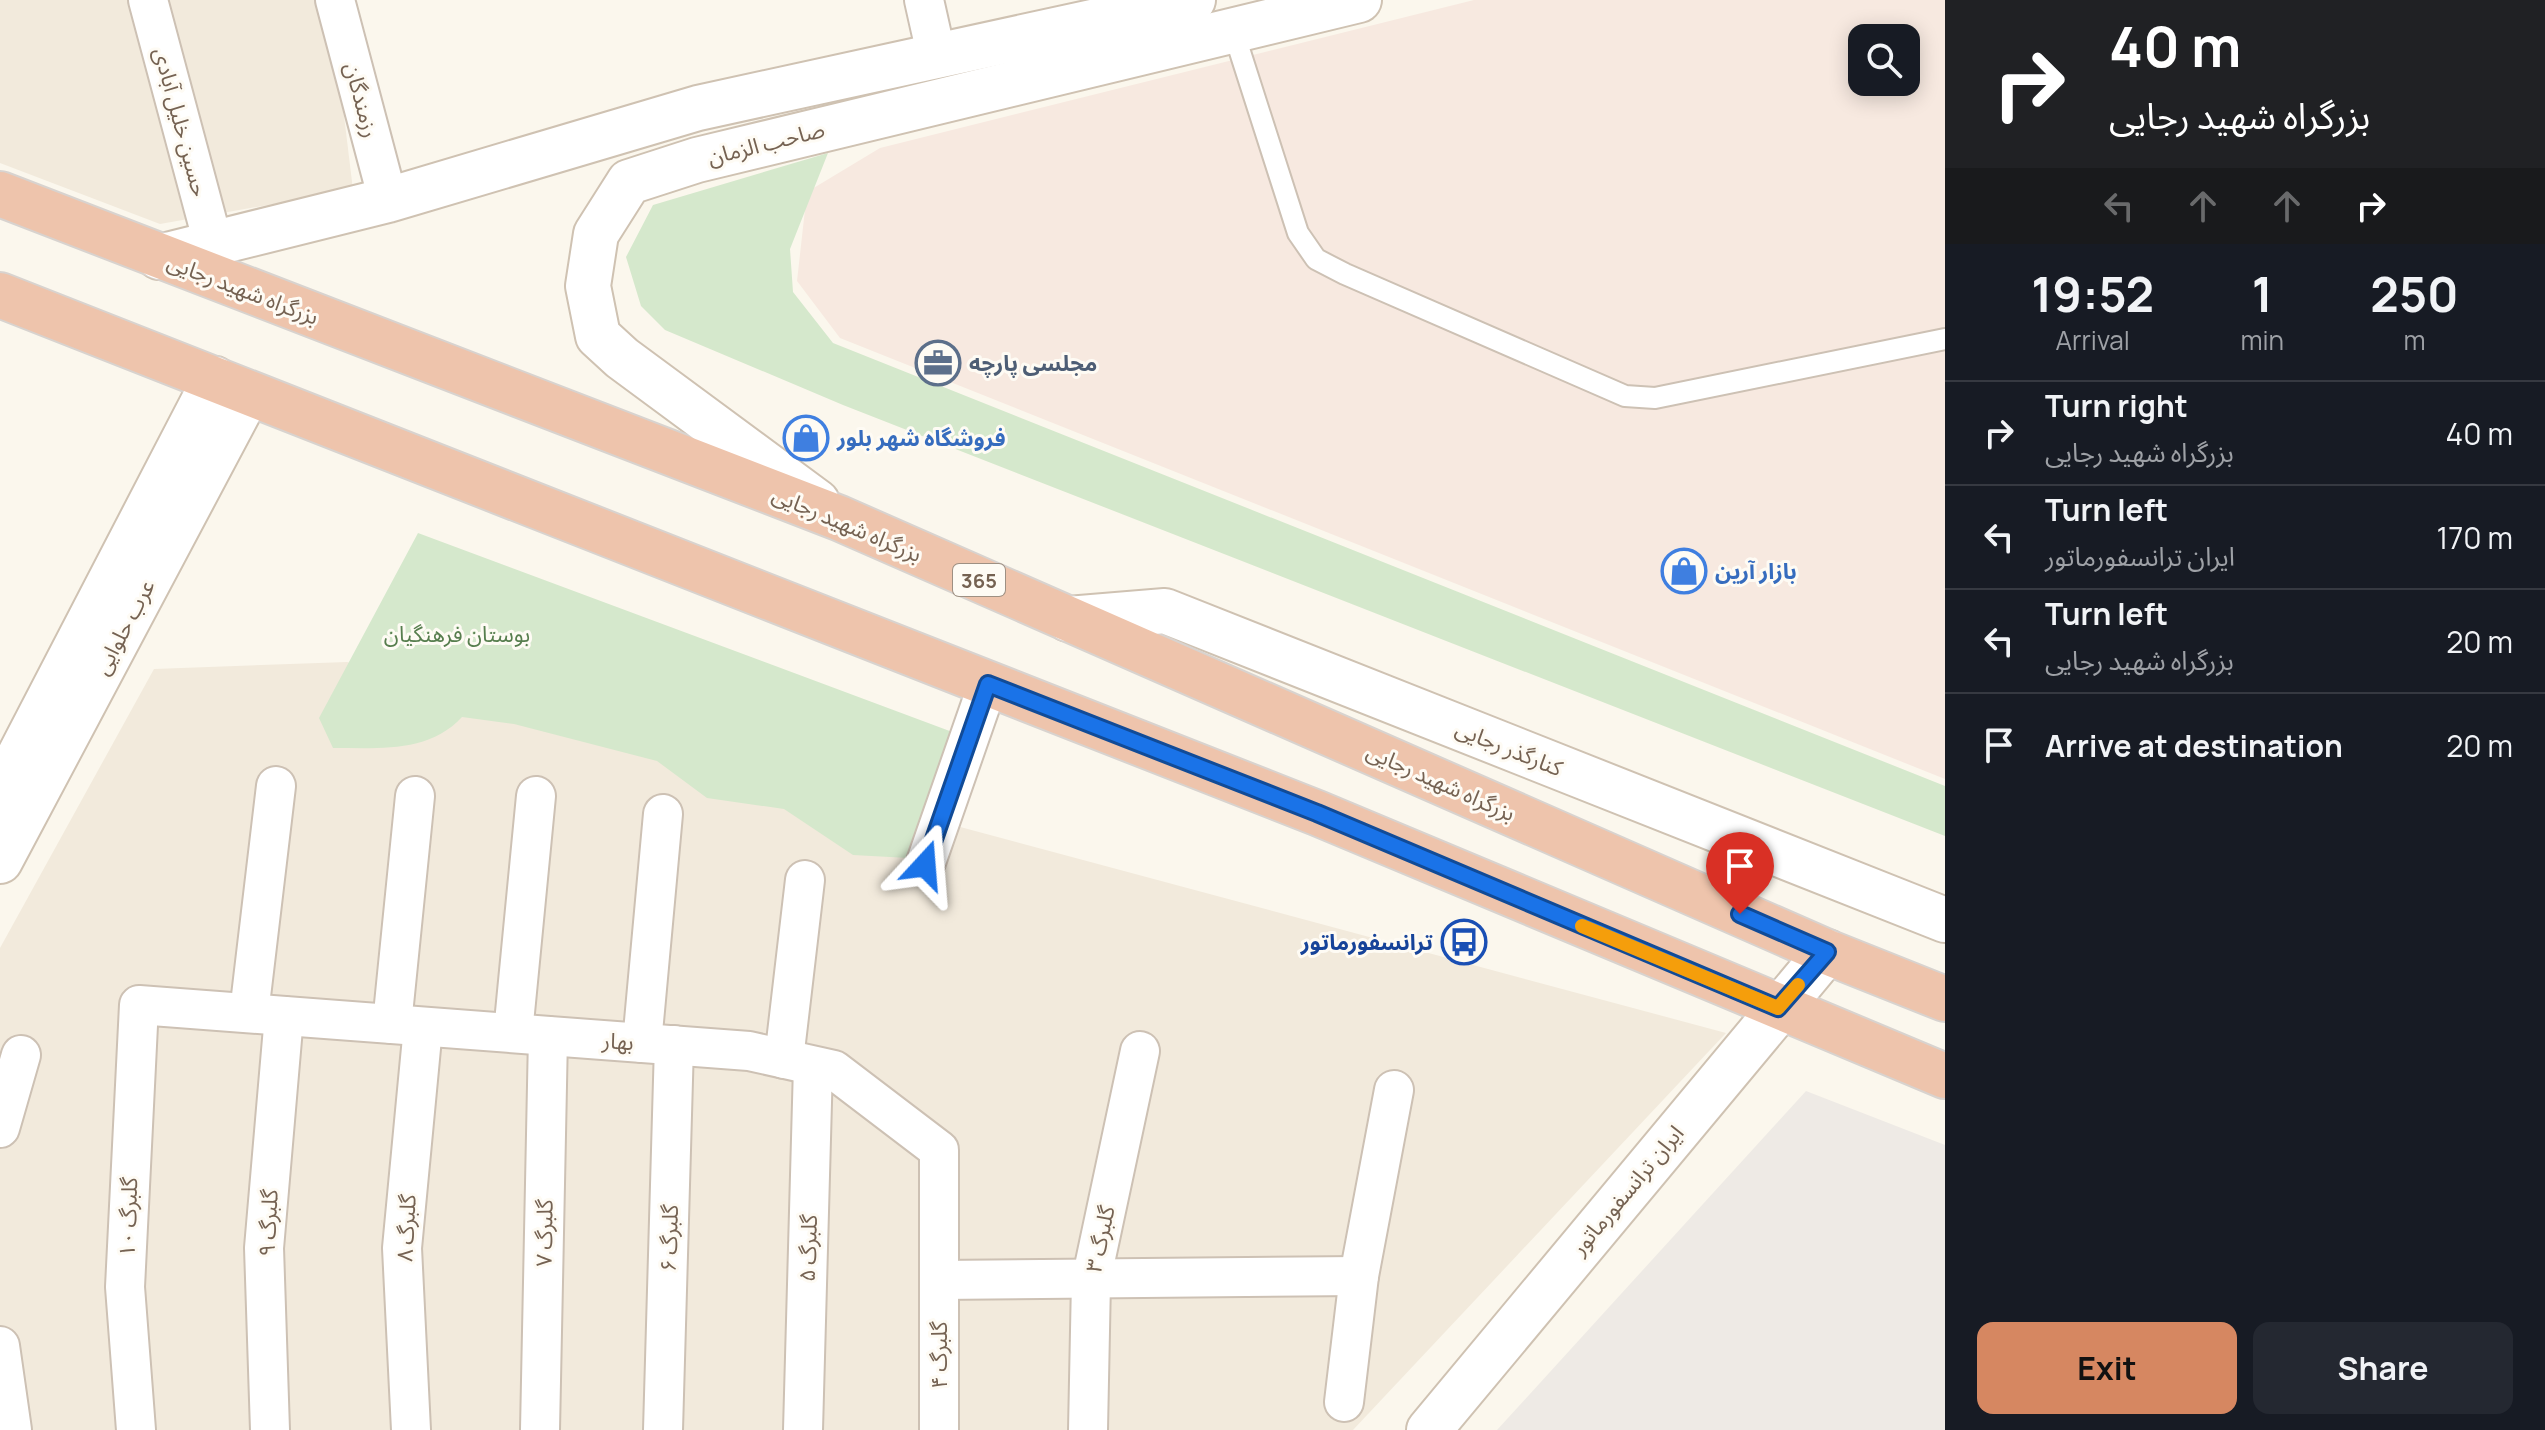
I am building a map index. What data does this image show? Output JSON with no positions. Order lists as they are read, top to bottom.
{
  "streets": {
    "highway": ["بزرگراه شهید رجایی", "365"],
    "street": [
      "رزمندگان",
      "حسین خلیل آبادی",
      "صاحب الزمان",
      "عرب حلوایی",
      "کنارگذر رجایی",
      "بهار",
      "ایران ترانسفورماتور",
      "گلبرگ ۱۰",
      "گلبرگ ۹",
      "گلبرگ ۸",
      "گلبرگ ۷",
      "گلبرگ ۶",
      "گلبرگ ۳",
      "گلبرگ ۵",
      "گلبرگ ۴"
    ]
  },
  "crossings": [
    ["رزمندگان", "صاحب الزمان"],
    ["حسین خلیل آبادی", "صاحب الزمان"],
    ["صاحب الزمان", "بزرگراه شهید رجایی"],
    ["بزرگراه شهید رجایی", "کنارگذر رجایی"],
    ["بزرگراه شهید رجایی", "ایران ترانسفورماتور"],
    ["بهار", "گلبرگ ۱۰"],
    ["بهار", "گلبرگ ۹"],
    ["بهار", "گلبرگ ۸"],
    ["بهار", "گلبرگ ۷"],
    ["بهار", "گلبرگ ۶"],
    ["بهار", "گلبرگ ۵"],
    ["بهار", "گلبرگ ۴"]
  ],
  "parks": ["بوستان فرهنگیان"],
  "places": {
    "office": ["مجلسی پارچه"],
    "shop": ["فروشگاه شهر بلور", "بازار آرین"],
    "bus stop": ["ترانسفورماتور"]
  },
  "page": {
    "turn": ["40 m", "بزرگراه شهید رجایی"],
    "eta": [
      "19:52",
      "Arrival",
      "1",
      "min",
      "250",
      "m"
    ],
    "list": [
      {
        "name": "Turn right",
        "note": "بزرگراه شهید رجایی",
        "value": "40 m"
      },
      {
        "name": "Turn left",
        "note": "ایران ترانسفورماتور",
        "value": "170 m"
      },
      {
        "name": "Turn left",
        "note": "بزرگراه شهید رجایی",
        "value": "20 m"
      },
      {
        "name": "Arrive at destination",
        "value": "20 m"
      }
    ],
    "buttons": ["Exit", "Share"]
  }
}
